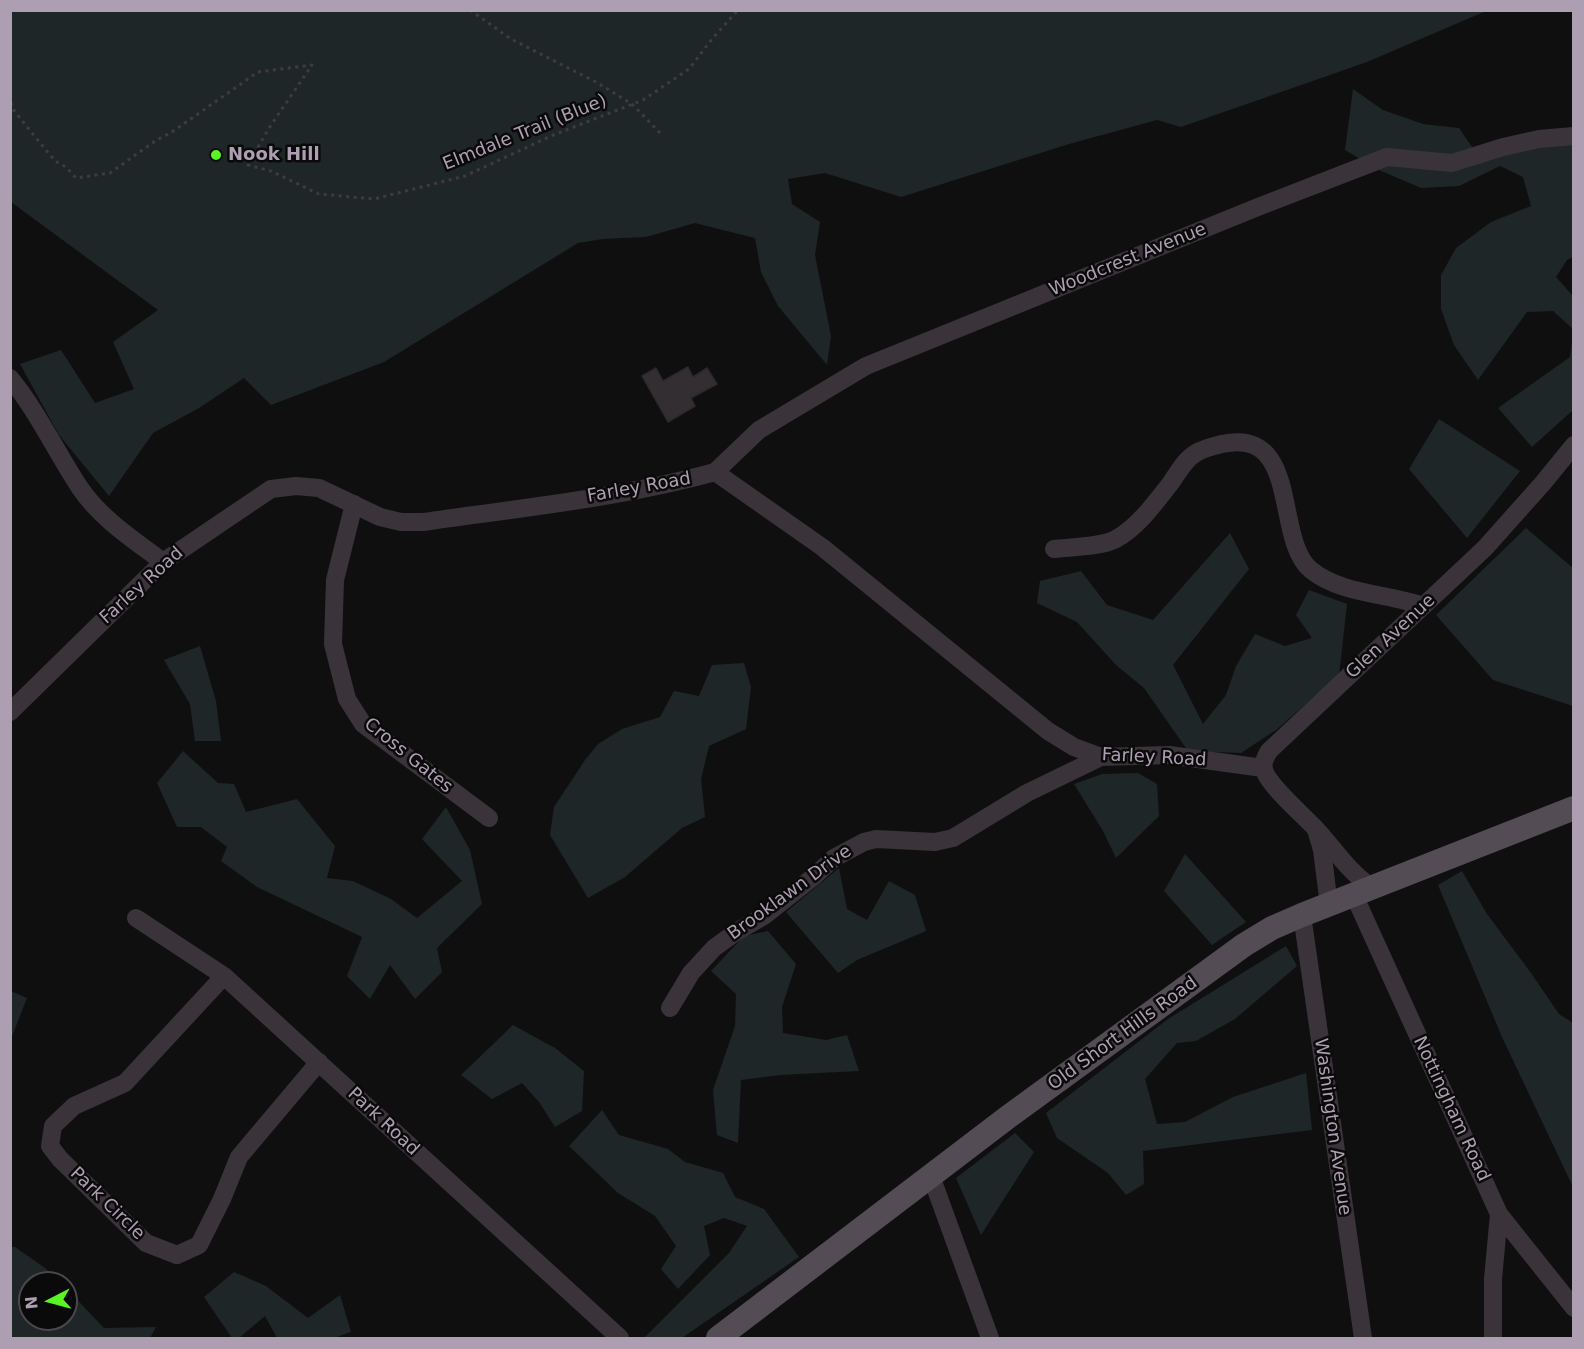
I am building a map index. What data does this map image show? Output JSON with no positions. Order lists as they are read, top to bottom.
{
  "streets": {
    "main road": ["Old Short Hills Road"],
    "street": [
      "Woodcrest Avenue",
      "Farley Road",
      "Glen Avenue",
      "Cross Gates",
      "Brooklawn Drive",
      "Nottingham Road",
      "Park Road",
      "Washington Avenue",
      "Park Circle"
    ],
    "path": ["Elmdale Trail (Blue)"]
  },
  "crossings": [
    ["Woodcrest Avenue", "Farley Road"],
    ["Farley Road", "Glen Avenue"],
    ["Farley Road", "Cross Gates"],
    ["Farley Road", "Brooklawn Drive"],
    ["Old Short Hills Road", "Nottingham Road"],
    ["Old Short Hills Road", "Washington Avenue"],
    ["Park Road", "Park Circle"]
  ],
  "places": ["Nook Hill"],
  "north": "left"
}
